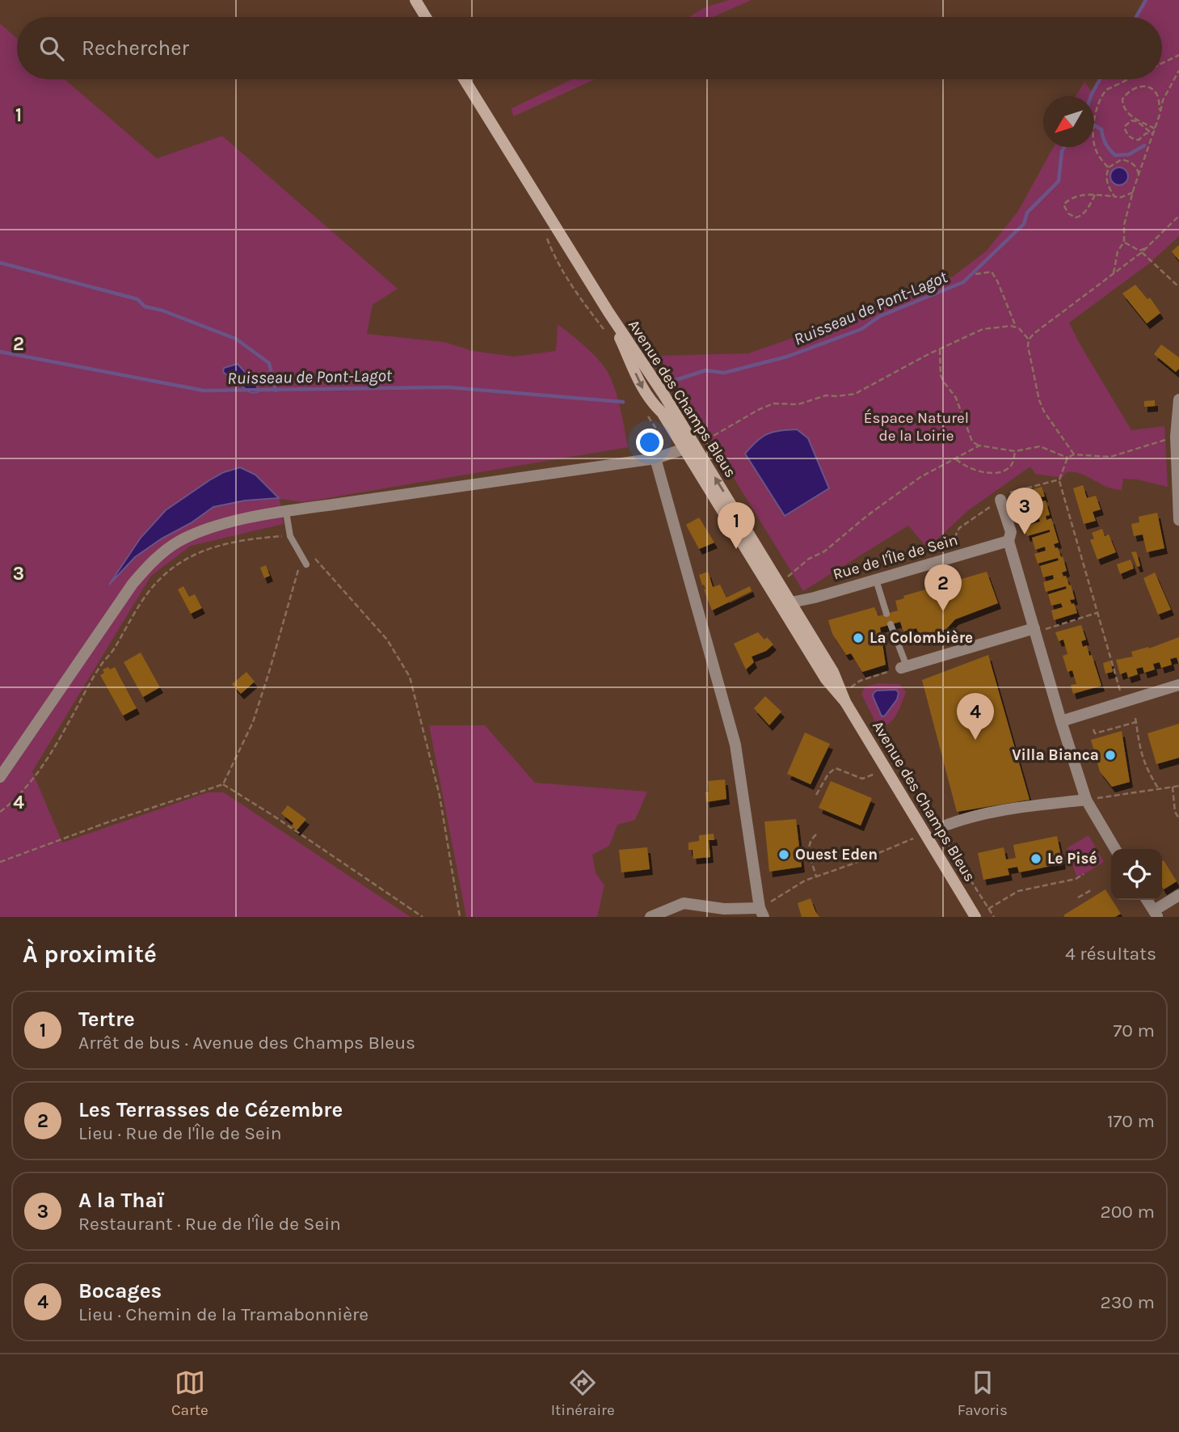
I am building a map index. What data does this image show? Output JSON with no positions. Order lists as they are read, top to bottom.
{
  "streets": {
    "main road": ["Avenue des Champs Bleus"],
    "street": ["Rue de l'Île de Sein"]
  },
  "crossings": [
    ["Avenue des Champs Bleus", "Rue de l'Île de Sein"]
  ],
  "water": ["Ruisseau de Pont-Lagot"],
  "parks": ["Éspace Naturel de la Loirie"],
  "places": [
    "La Colombière",
    "Villa Bianca",
    "Ouest Eden",
    "Le Pisé"
  ],
  "north": "bottom left",
  "page": {
    "search": "Rechercher",
    "pins": [
      "3",
      "1",
      "2",
      "4"
    ],
    "heading": ["À proximité", "4 résultats"],
    "list": [
      {
        "mark": "1",
        "name": "Tertre",
        "note": "Arrêt de bus · Avenue des Champs Bleus",
        "value": "70 m"
      },
      {
        "mark": "2",
        "name": "Les Terrasses de Cézembre",
        "note": "Lieu · Rue de l'Île de Sein",
        "value": "170 m"
      },
      {
        "mark": "3",
        "name": "A la Thaï",
        "note": "Restaurant · Rue de l'Île de Sein",
        "value": "200 m"
      },
      {
        "mark": "4",
        "name": "Bocages",
        "note": "Lieu · Chemin de la Tramabonnière",
        "value": "230 m"
      }
    ],
    "nav": ["Carte", "Itinéraire", "Favoris"]
  },
  "grid": {
    "rows": [
      "1",
      "2",
      "3",
      "4"
    ]
  }
}
